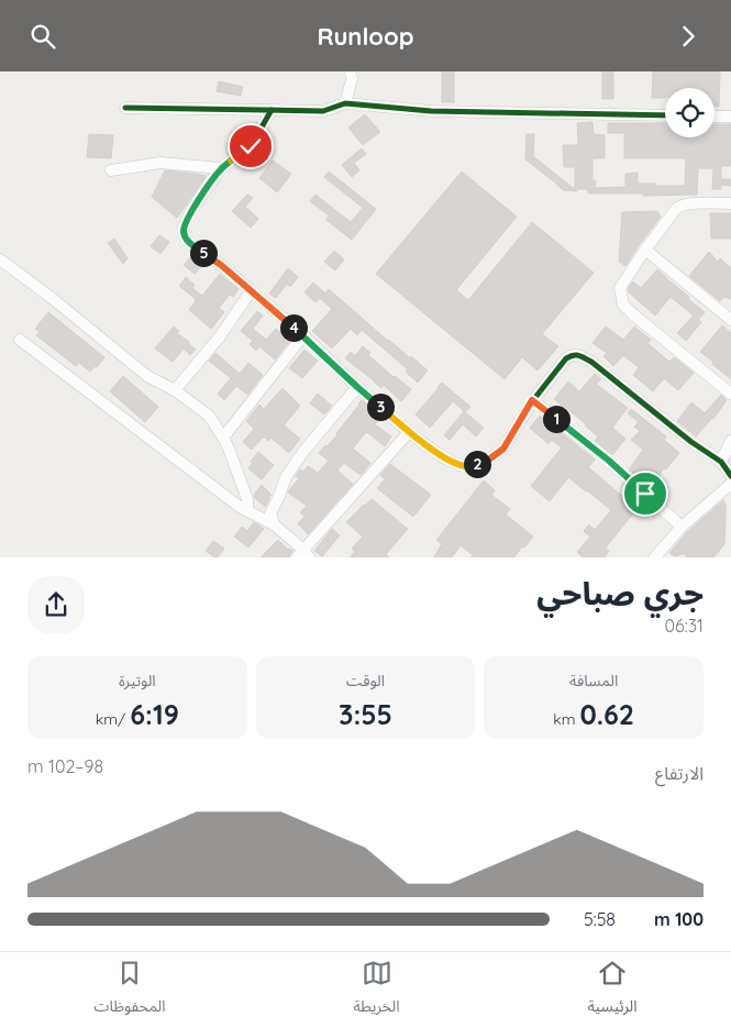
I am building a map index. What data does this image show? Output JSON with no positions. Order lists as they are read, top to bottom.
{
  "page": {
    "header": "Runloop",
    "pins": [
      "5",
      "4",
      "3",
      "1",
      "2"
    ],
    "heading": ["جري صباحي", "06:31"],
    "stats": [
      ["المسافة", "0.62 km"],
      ["الوقت", "3:55"],
      ["الوتيرة", "6:19 /km"]
    ],
    "chart": ["الارتفاع", "98–102 m"],
    "list": [
      {
        "name": "100 m",
        "note": "5:58"
      }
    ],
    "tabs": ["الرئيسية", "الخريطة", "المحفوظات"]
  }
}
